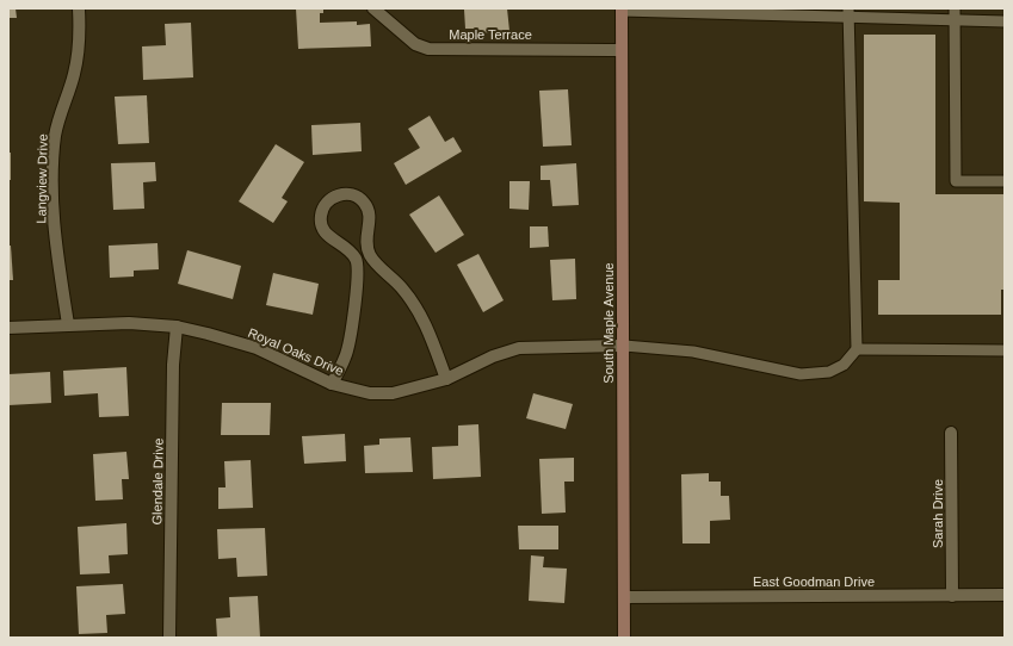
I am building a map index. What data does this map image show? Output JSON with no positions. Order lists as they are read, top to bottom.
{
  "streets": {
    "main road": ["South Maple Avenue"],
    "street": [
      "Maple Terrace",
      "Langview Drive",
      "Royal Oaks Drive",
      "Glendale Drive",
      "Sarah Drive",
      "East Goodman Drive"
    ]
  },
  "crossings": [
    ["Maple Terrace", "South Maple Avenue"],
    ["Langview Drive", "Royal Oaks Drive"],
    ["South Maple Avenue", "Royal Oaks Drive"],
    ["South Maple Avenue", "East Goodman Drive"],
    ["Royal Oaks Drive", "Glendale Drive"],
    ["Sarah Drive", "East Goodman Drive"]
  ]
}
